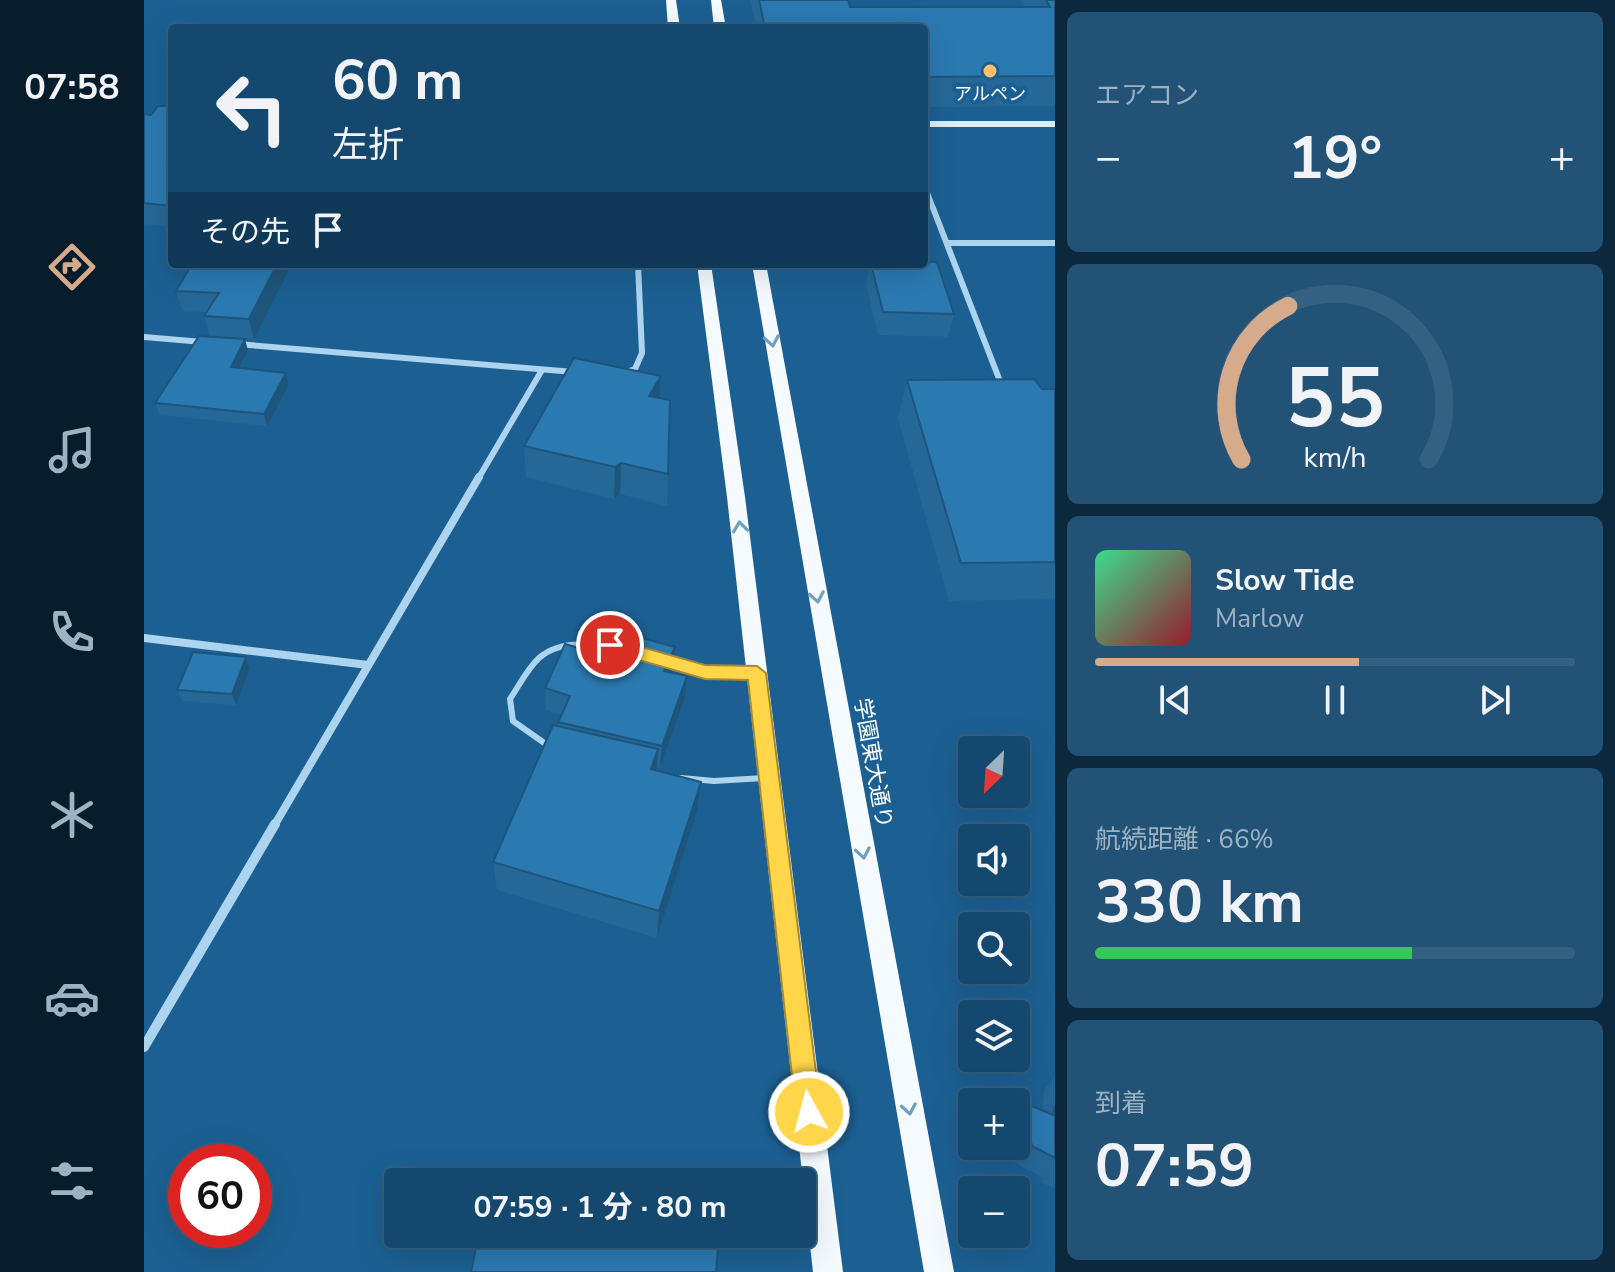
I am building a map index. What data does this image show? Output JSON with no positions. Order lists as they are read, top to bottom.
{
  "streets": {
    "main road": ["学園東大通り"]
  },
  "places": ["アルペン"],
  "north": "bottom left",
  "page": {
    "tabs": "07:58",
    "tile": [
      "エアコン",
      ["航続距離 · 66%", "330 km"],
      ["到着", "07:59"]
    ],
    "turn": ["60 m", "左折"],
    "heat": ["−", "19°", "+"],
    "then": "その先",
    "song": ["Slow Tide", "Marlow"],
    "map_buttons": ["+", "−"],
    "limit": "60",
    "trip": "07:59 · 1 分 · 80 m",
    "gauge": ["55", "km/h"]
  }
}
